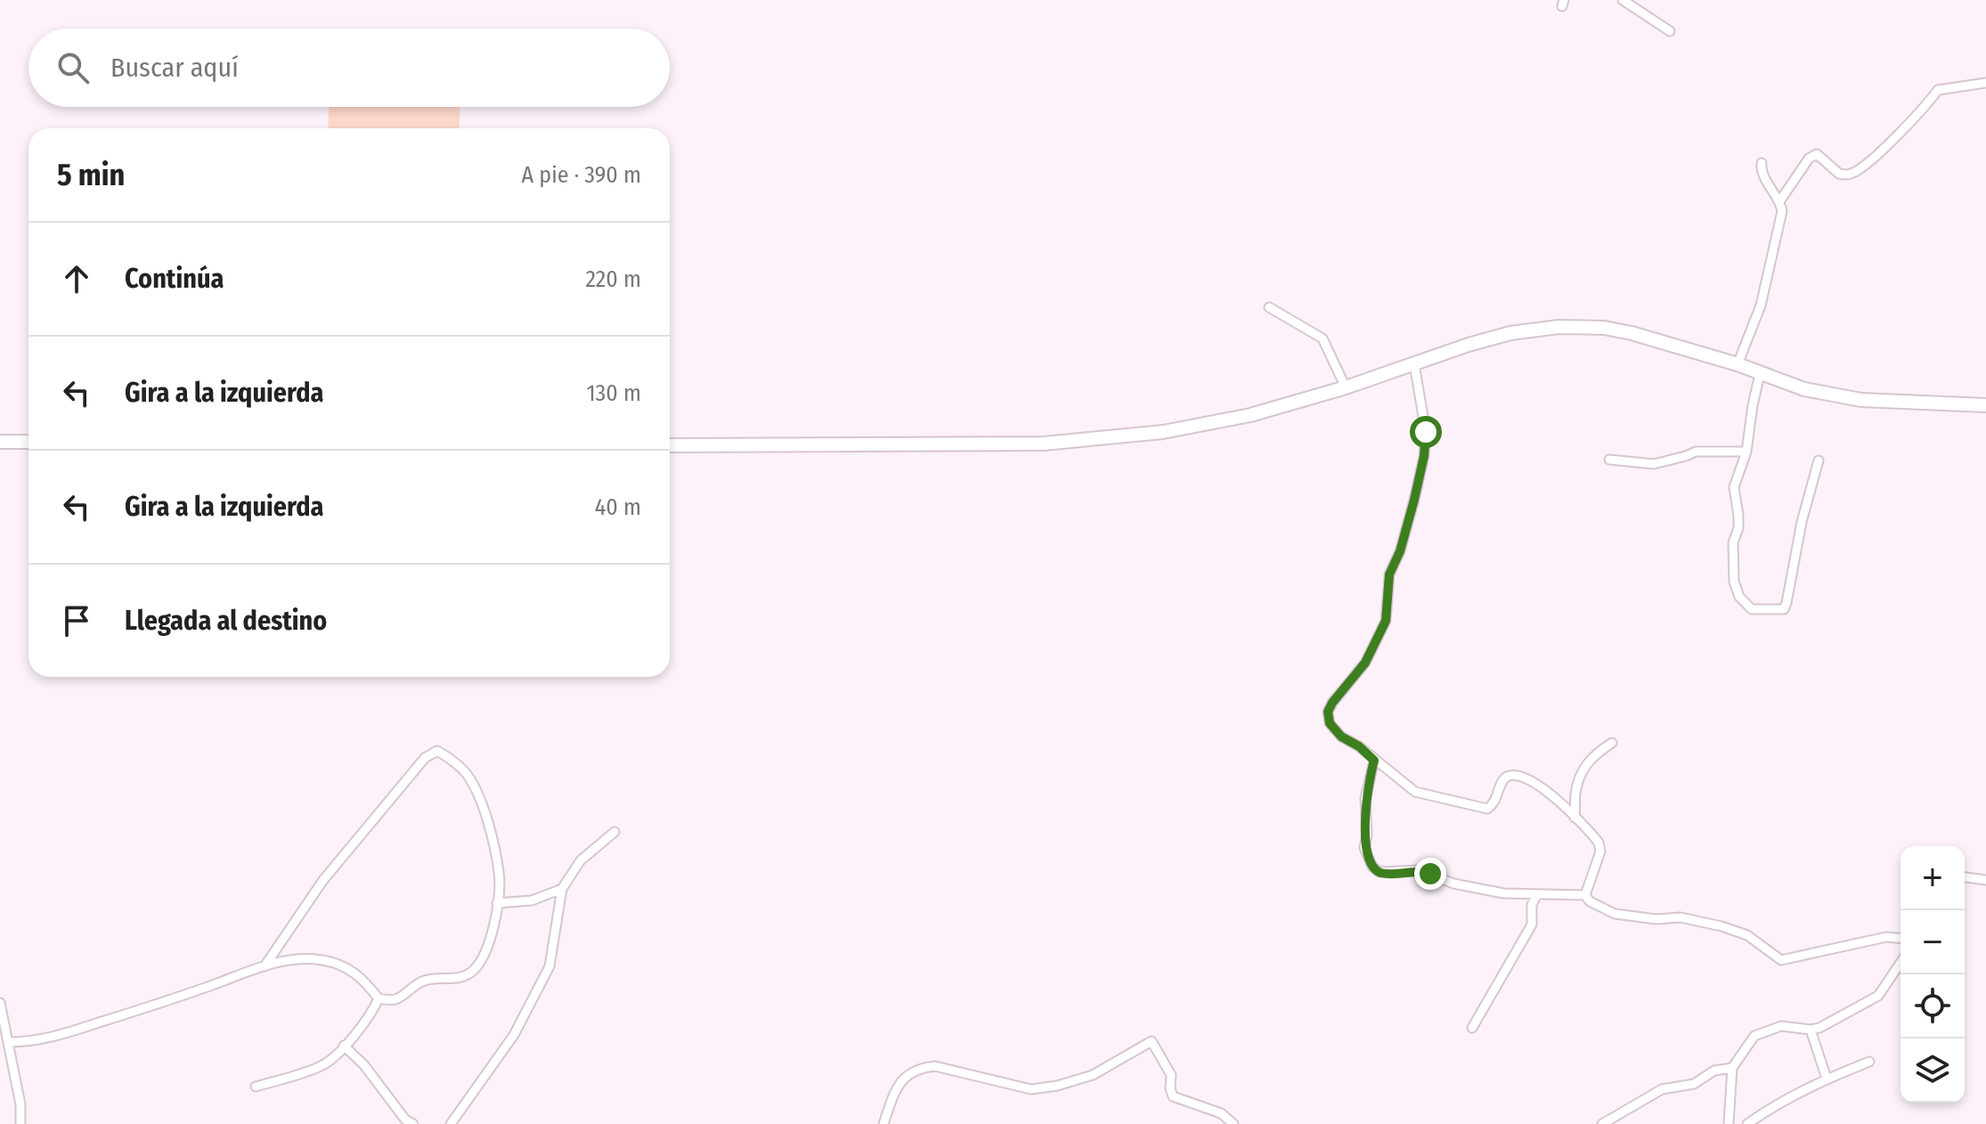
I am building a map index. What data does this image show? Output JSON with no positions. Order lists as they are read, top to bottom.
{
  "page": {
    "search": "Buscar aquí",
    "heading": ["5 min", "A pie · 390 m"],
    "list": [
      ["Continúa", "220 m"],
      ["Gira a la izquierda", "130 m"],
      ["Gira a la izquierda", "40 m"],
      "Llegada al destino"
    ],
    "map_buttons": ["+", "−"]
  }
}
